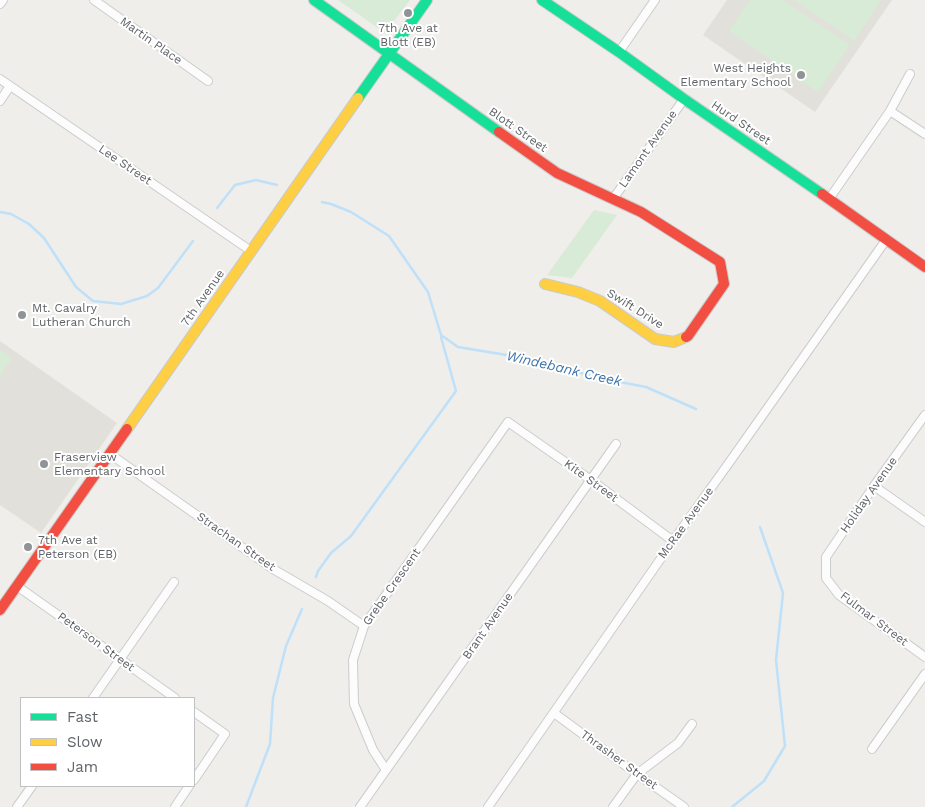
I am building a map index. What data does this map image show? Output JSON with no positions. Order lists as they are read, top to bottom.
{
  "streets": {
    "street": [
      "Martin Place",
      "Hurd Street",
      "Blott Street",
      "Lamont Avenue",
      "Lee Street",
      "7th Avenue",
      "Swift Drive",
      "Kite Street",
      "Holiday Avenue",
      "McRae Avenue",
      "Strachan Street",
      "Grebe Crescent",
      "Fulmar Street",
      "Brant Avenue",
      "Peterson Street",
      "Thrasher Street"
    ]
  },
  "crossings": [
    ["Hurd Street", "Lamont Avenue"],
    ["Hurd Street", "McRae Avenue"],
    ["Blott Street", "Lamont Avenue"],
    ["Blott Street", "7th Avenue"],
    ["Blott Street", "Swift Drive"],
    ["Lee Street", "7th Avenue"],
    ["7th Avenue", "Strachan Street"],
    ["7th Avenue", "Peterson Street"],
    ["Kite Street", "McRae Avenue"],
    ["Kite Street", "Grebe Crescent"],
    ["Kite Street", "Brant Avenue"],
    ["Holiday Avenue", "Fulmar Street"],
    ["McRae Avenue", "Thrasher Street"],
    ["Strachan Street", "Grebe Crescent"],
    ["Grebe Crescent", "Brant Avenue"]
  ],
  "water": ["Windebank Creek"],
  "places": [
    "7th Ave at Blott (EB)",
    "West Heights Elementary School",
    "Mt. Cavalry Lutheran Church",
    "Fraserview Elementary School",
    "7th Ave at Peterson (EB)"
  ],
  "legend": ["Fast", "Slow", "Jam"]
}
